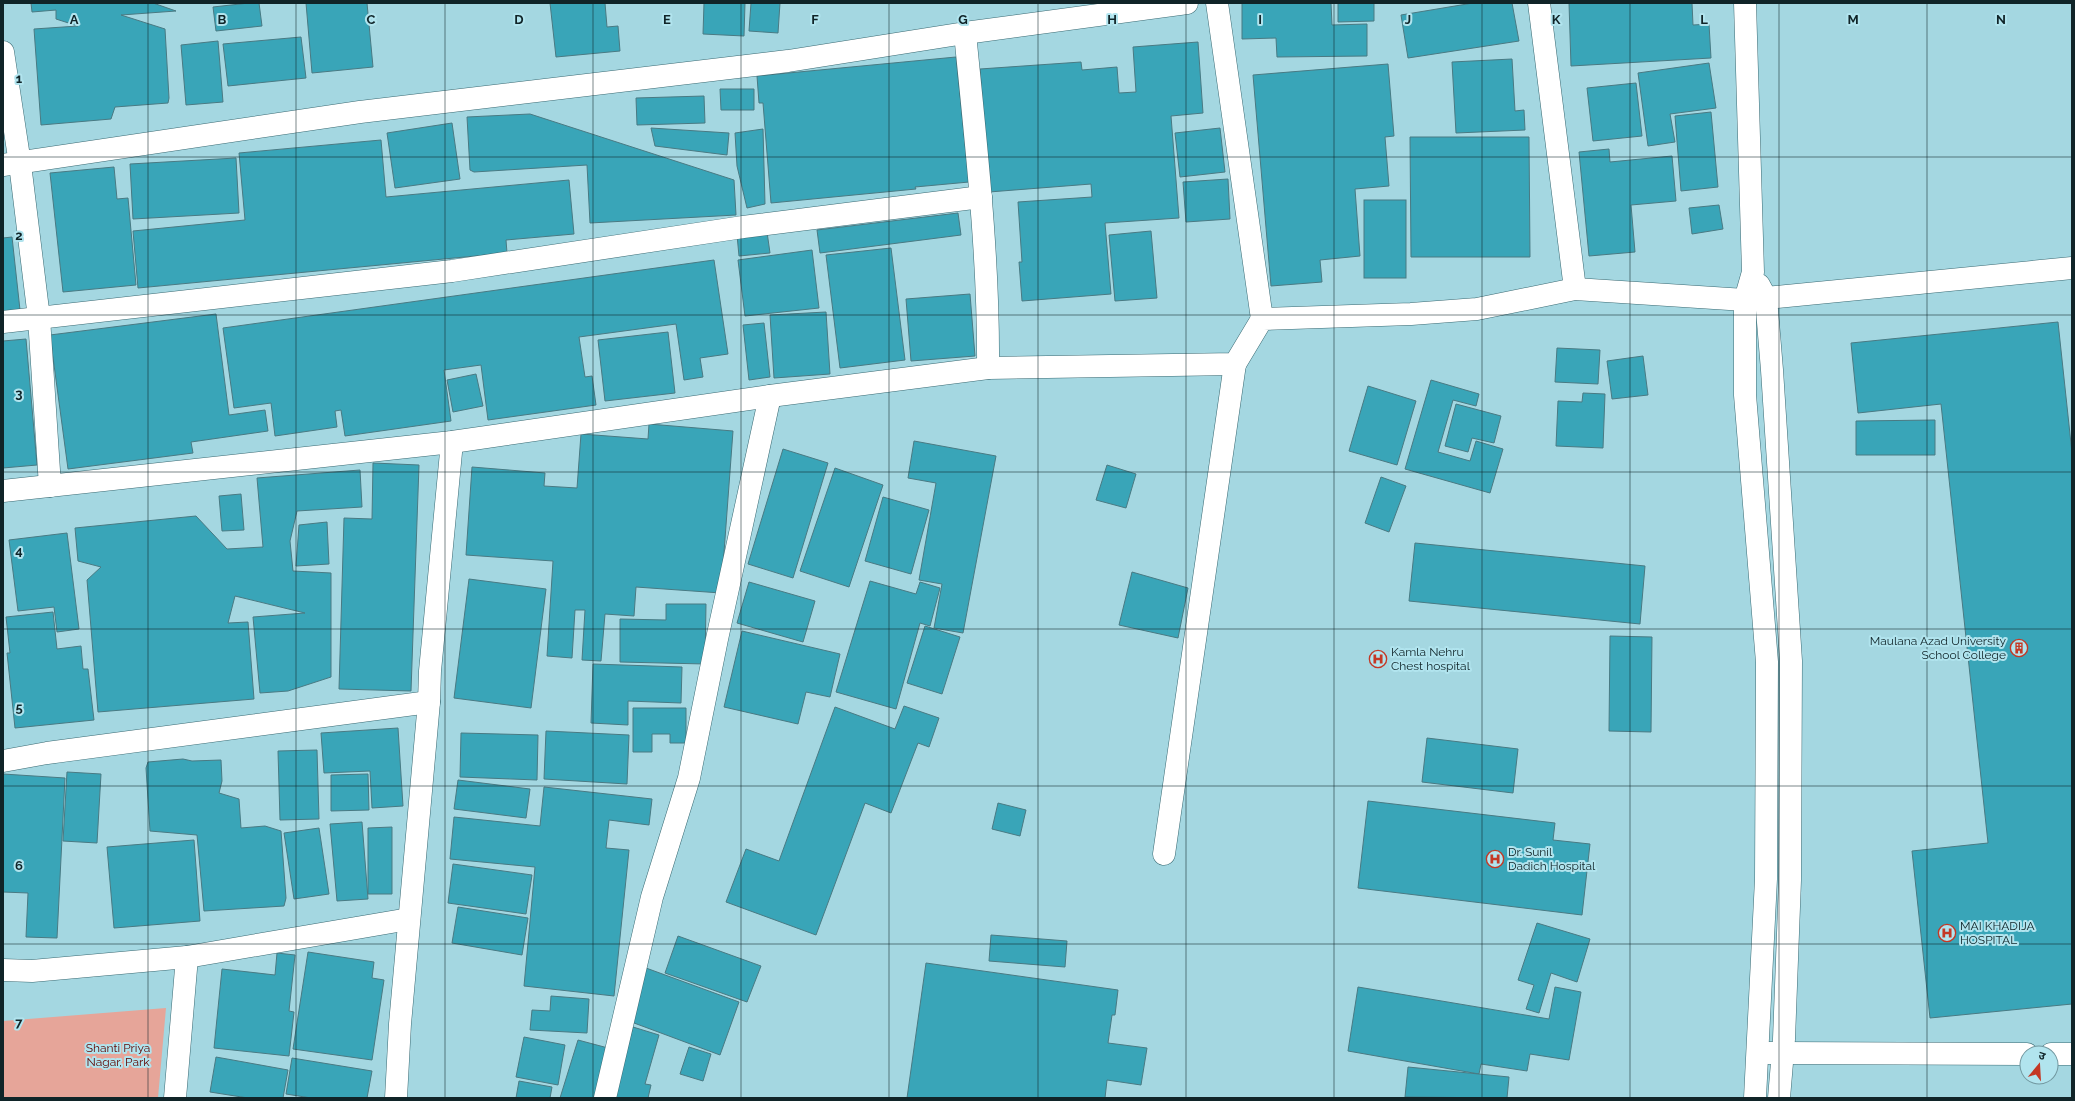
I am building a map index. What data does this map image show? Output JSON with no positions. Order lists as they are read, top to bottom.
{
  "parks": ["Shanti Priya Nagar, Park"],
  "places": {
    "building": ["Maulana Azad University School College"],
    "hospital": ["Kamla Nehru Chest hospital", "Dr. Sunil Dadich Hospital", "MAI KHADIJA HOSPITAL"]
  },
  "north": "top",
  "grid": {
    "columns": [
      "A",
      "B",
      "C",
      "D",
      "E",
      "F",
      "G",
      "H",
      "I",
      "J",
      "K",
      "L",
      "M",
      "N"
    ],
    "rows": [
      "1",
      "2",
      "3",
      "4",
      "5",
      "6",
      "7"
    ]
  }
}
